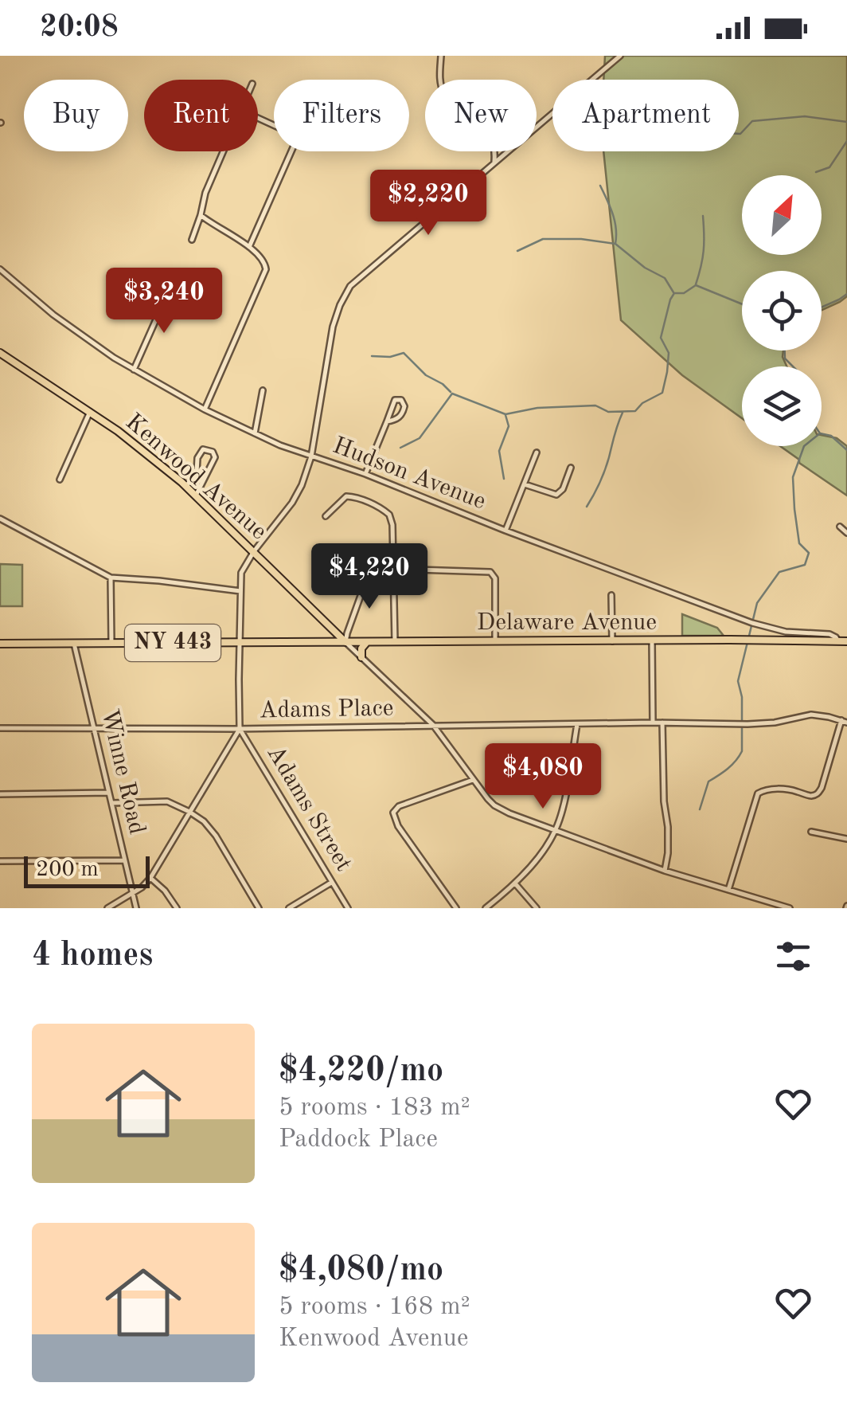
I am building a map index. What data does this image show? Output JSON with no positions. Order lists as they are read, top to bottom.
{
  "streets": {
    "main road": ["Kenwood Avenue", "Delaware Avenue", "NY 443"],
    "street": [
      "Hudson Avenue",
      "Adams Place",
      "Winne Road",
      "Adams Street"
    ]
  },
  "crossings": [
    ["Hudson Avenue", "Delaware Avenue"],
    ["Hudson Avenue", "Adams Street"],
    ["Kenwood Avenue", "Delaware Avenue"],
    ["Kenwood Avenue", "Adams Place"],
    ["Kenwood Avenue", "Adams Street"],
    ["Delaware Avenue", "Winne Road"],
    ["Delaware Avenue", "Adams Street"],
    ["Adams Place", "Winne Road"],
    ["Adams Place", "Adams Street"]
  ],
  "scale_bar": "200 m",
  "north": "top right",
  "page": {
    "status": "20:08",
    "chip": [
      "Buy",
      "Rent",
      "Filters",
      "New",
      "Apartment"
    ],
    "price": [
      "$2,220",
      "$3,240",
      "$4,220",
      "$4,080"
    ],
    "scale": "200 m",
    "heading": "4 homes",
    "list": [
      {
        "name": "$4,220/mo",
        "note": "5 rooms · 183 m² · Paddock Place"
      },
      {
        "name": "$4,080/mo",
        "note": "5 rooms · 168 m² · Kenwood Avenue"
      }
    ]
  }
}
